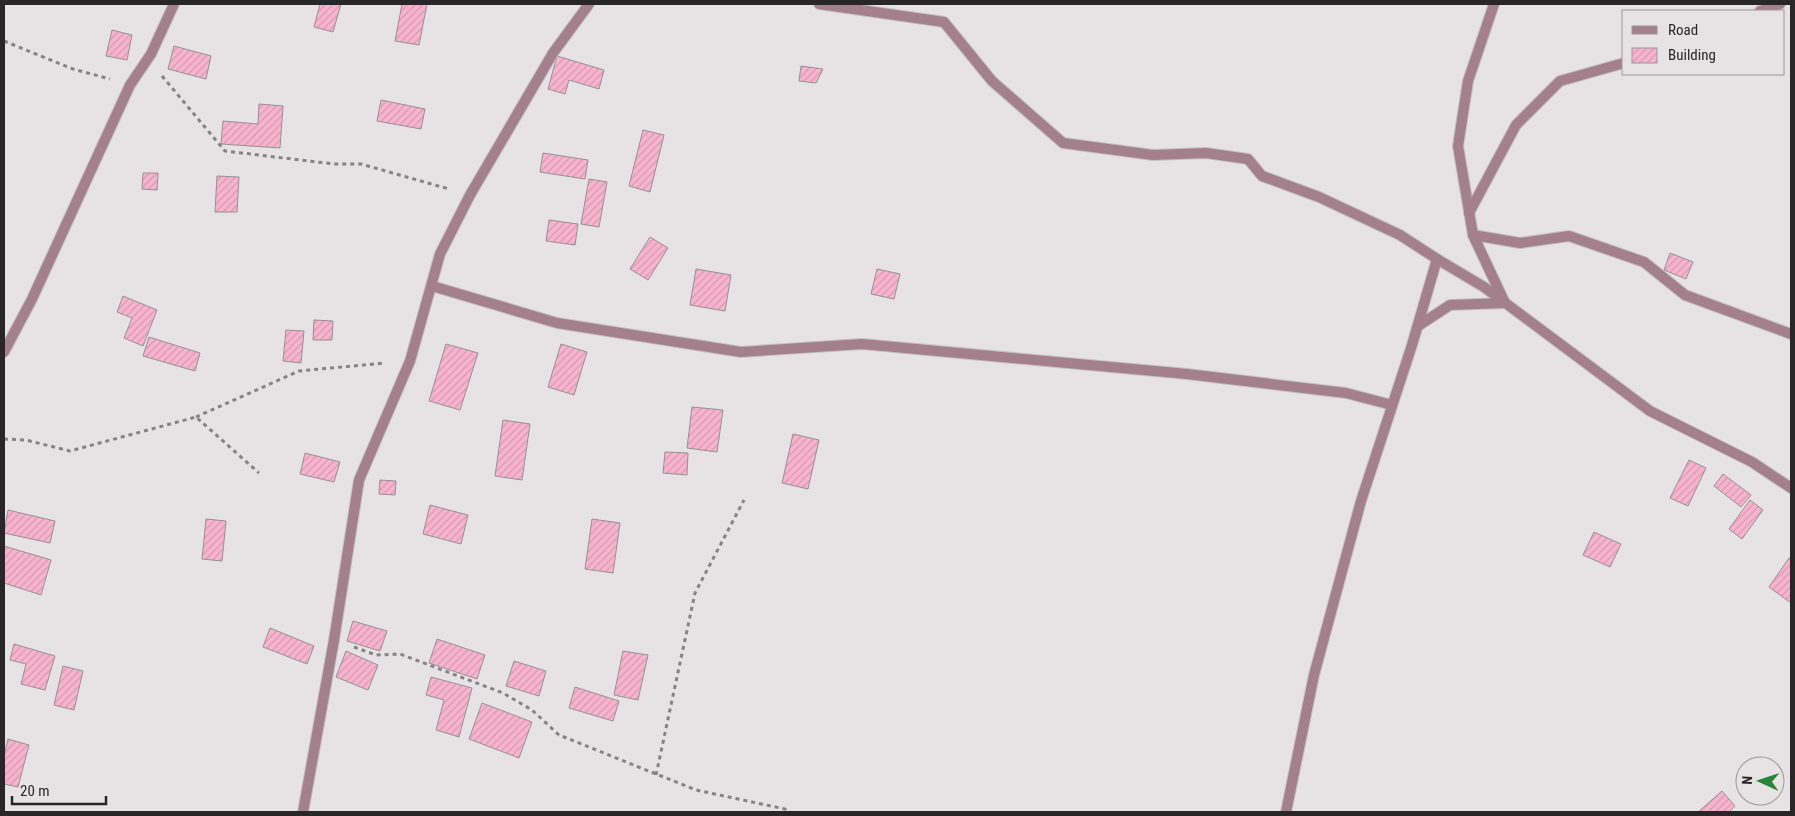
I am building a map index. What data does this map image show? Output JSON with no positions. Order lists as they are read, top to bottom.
{
  "legend": ["Road", "Building"],
  "scale_bar": "20 m",
  "north": "left"
}
